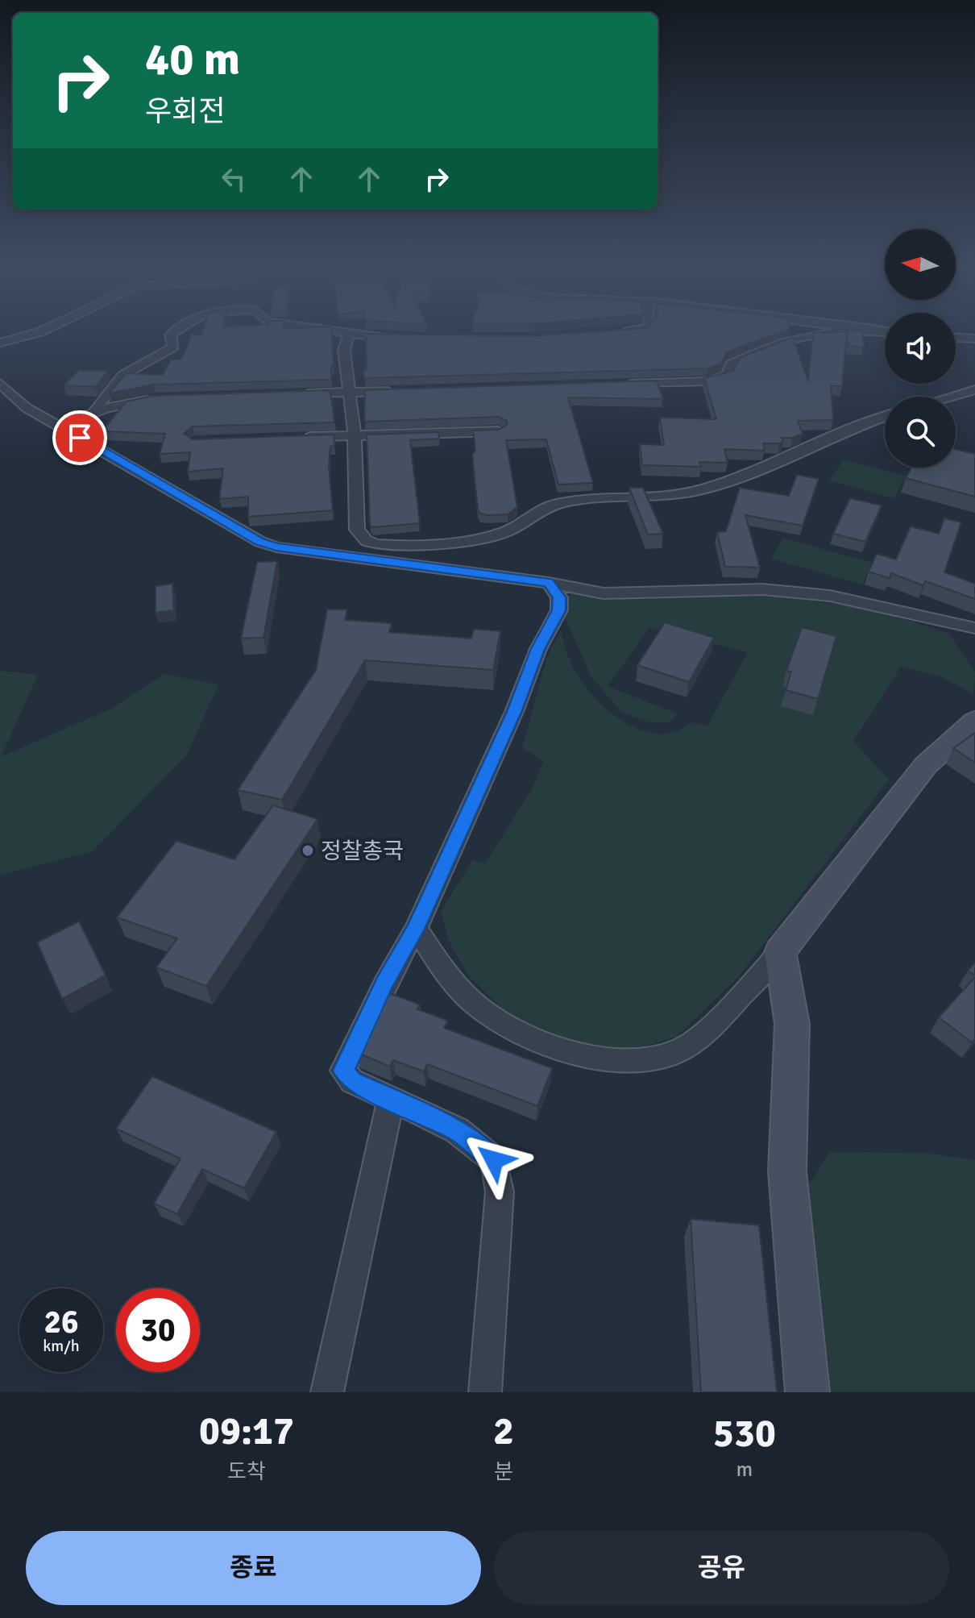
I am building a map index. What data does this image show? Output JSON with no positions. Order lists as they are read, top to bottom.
{
  "places": ["정찰총국"],
  "north": "left",
  "page": {
    "turn": ["40 m", "우회전"],
    "speed": "26 km/h",
    "limit": "30",
    "eta": [
      "09:17",
      "도착",
      "2",
      "분",
      "530",
      "m"
    ],
    "buttons": ["종료", "공유"]
  }
}
